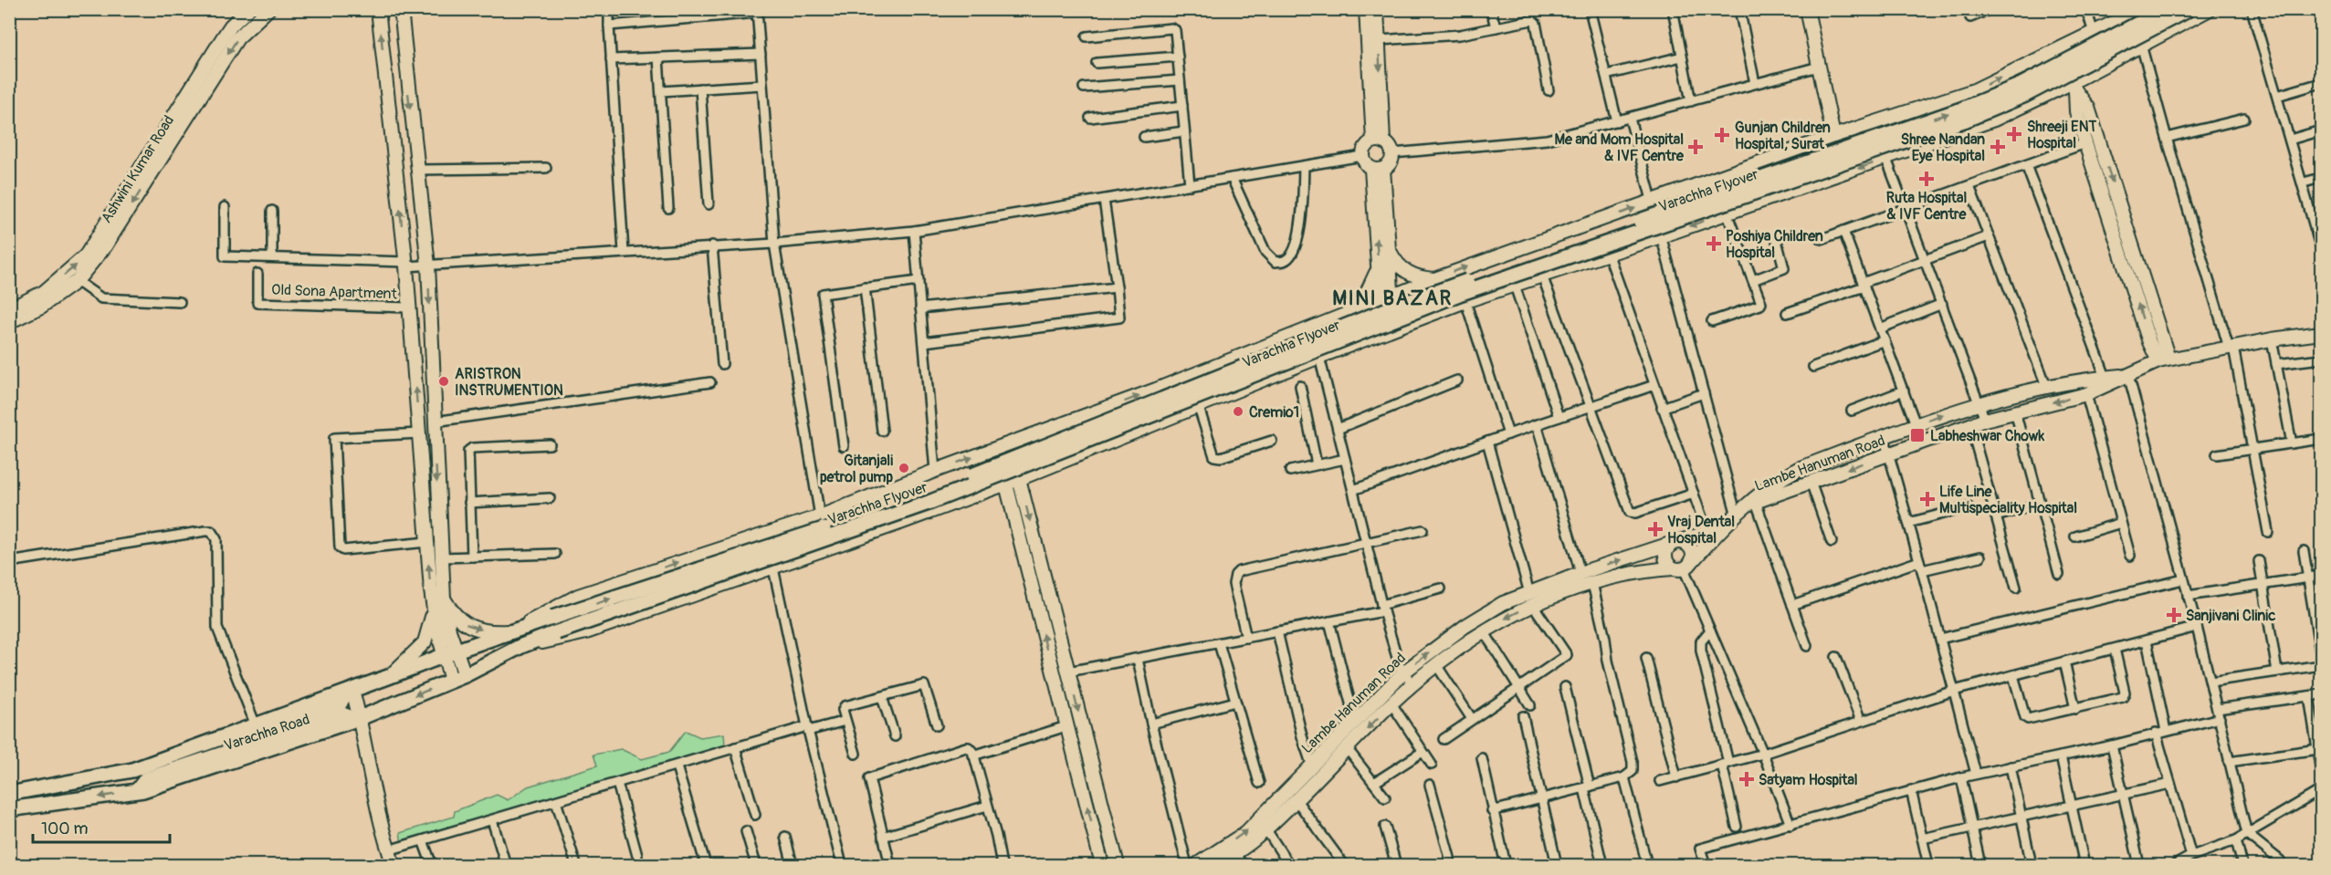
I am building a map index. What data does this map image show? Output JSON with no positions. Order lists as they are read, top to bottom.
{
  "streets": {
    "main road": ["Varachha Flyover", "Varachha Road"],
    "street": ["Ashwini Kumar Road", "Old Sona Apartment", "Lambe Hanuman Road"]
  },
  "crossings": [
    ["Varachha Flyover", "Varachha Road"]
  ],
  "one_way": ["Varachha Road"],
  "districts": ["MINI BAZAR"],
  "places": {
    "health": [
      "Shreeji ENT Hospital",
      "Gunjan Children Hospital, Surat",
      "Me and Mom Hospital & IVF Centre",
      "Shree Nandan Eye Hospital",
      "Ruta Hospital & IVF Centre",
      "Poshiya Children Hospital",
      "Life Line Multispeciality Hospital",
      "Vraj Dental Hospital",
      "Sanjivani Clinic",
      "Satyam Hospital"
    ],
    "other": ["ARISTRON INSTRUMENTION", "Cremio1", "Gitanjali petrol pump"],
    "transit": ["Labheshwar Chowk"]
  },
  "scale_bar": "100 m"
}
